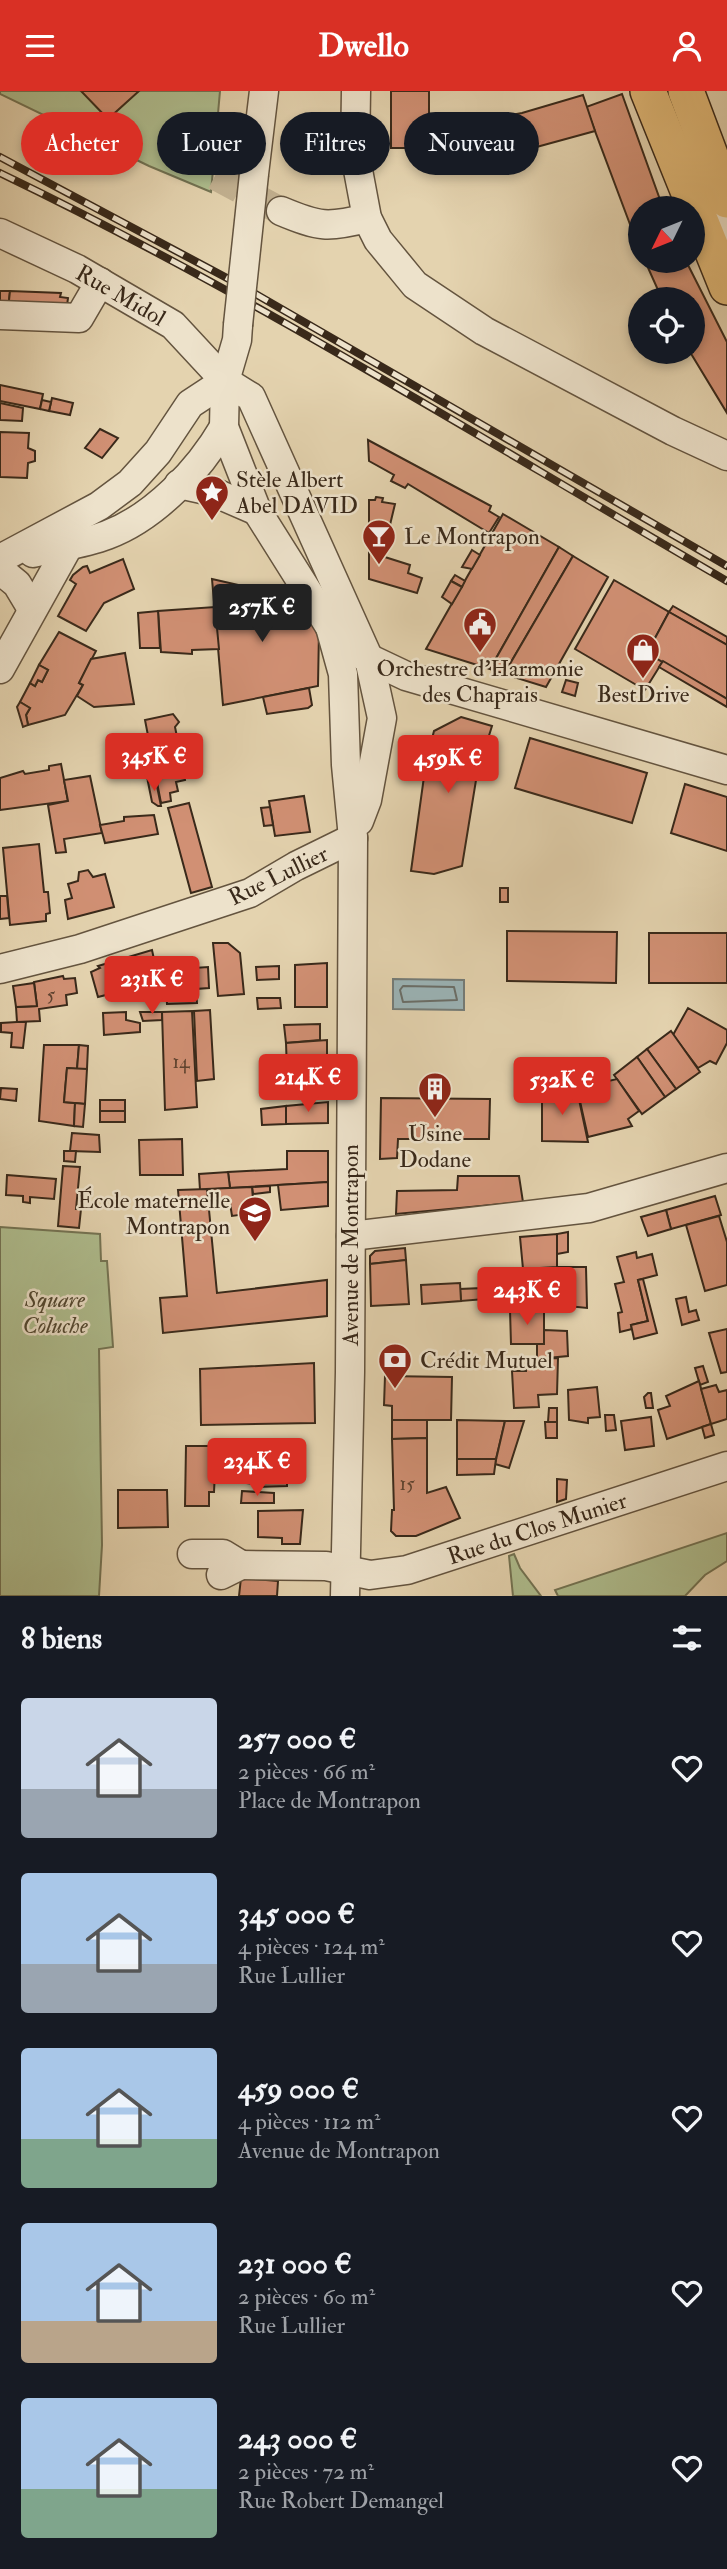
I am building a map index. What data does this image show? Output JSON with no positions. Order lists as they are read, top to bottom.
{
  "streets": {
    "street": [
      "Rue Midol",
      "Rue Lullier",
      "Avenue de Montrapon",
      "Rue du Clos Munier"
    ]
  },
  "crossings": [
    ["Rue Midol", "Avenue de Montrapon"],
    ["Rue Lullier", "Avenue de Montrapon"],
    ["Avenue de Montrapon", "Rue du Clos Munier"]
  ],
  "parks": ["Square Coluche"],
  "places": {
    "place": ["Stèle Albert Abel DAVID"],
    "bar": ["Le Montrapon"],
    "public building": ["Orchestre d'Harmonie des Chaprais"],
    "shop": ["BestDrive"],
    "building": ["Usine Dodane"],
    "school or university": ["École maternelle Montrapon"],
    "bank": ["Crédit Mutuel"]
  },
  "house_numbers": ["5", "14", "15"],
  "north": "bottom left",
  "page": {
    "header": "Dwello",
    "chip": [
      "Acheter",
      "Louer",
      "Filtres",
      "Nouveau"
    ],
    "price": [
      "257K €",
      "345K €",
      "459K €",
      "231K €",
      "214K €",
      "532K €",
      "243K €",
      "234K €"
    ],
    "heading": "8 biens",
    "list": [
      {
        "name": "257 000 €",
        "note": "2 pièces · 66 m² · Place de Montrapon"
      },
      {
        "name": "345 000 €",
        "note": "4 pièces · 124 m² · Rue Lullier"
      },
      {
        "name": "459 000 €",
        "note": "4 pièces · 112 m² · Avenue de Montrapon"
      },
      {
        "name": "231 000 €",
        "note": "2 pièces · 60 m² · Rue Lullier"
      },
      {
        "name": "243 000 €",
        "note": "2 pièces · 72 m² · Rue Robert Demangel"
      }
    ]
  }
}
